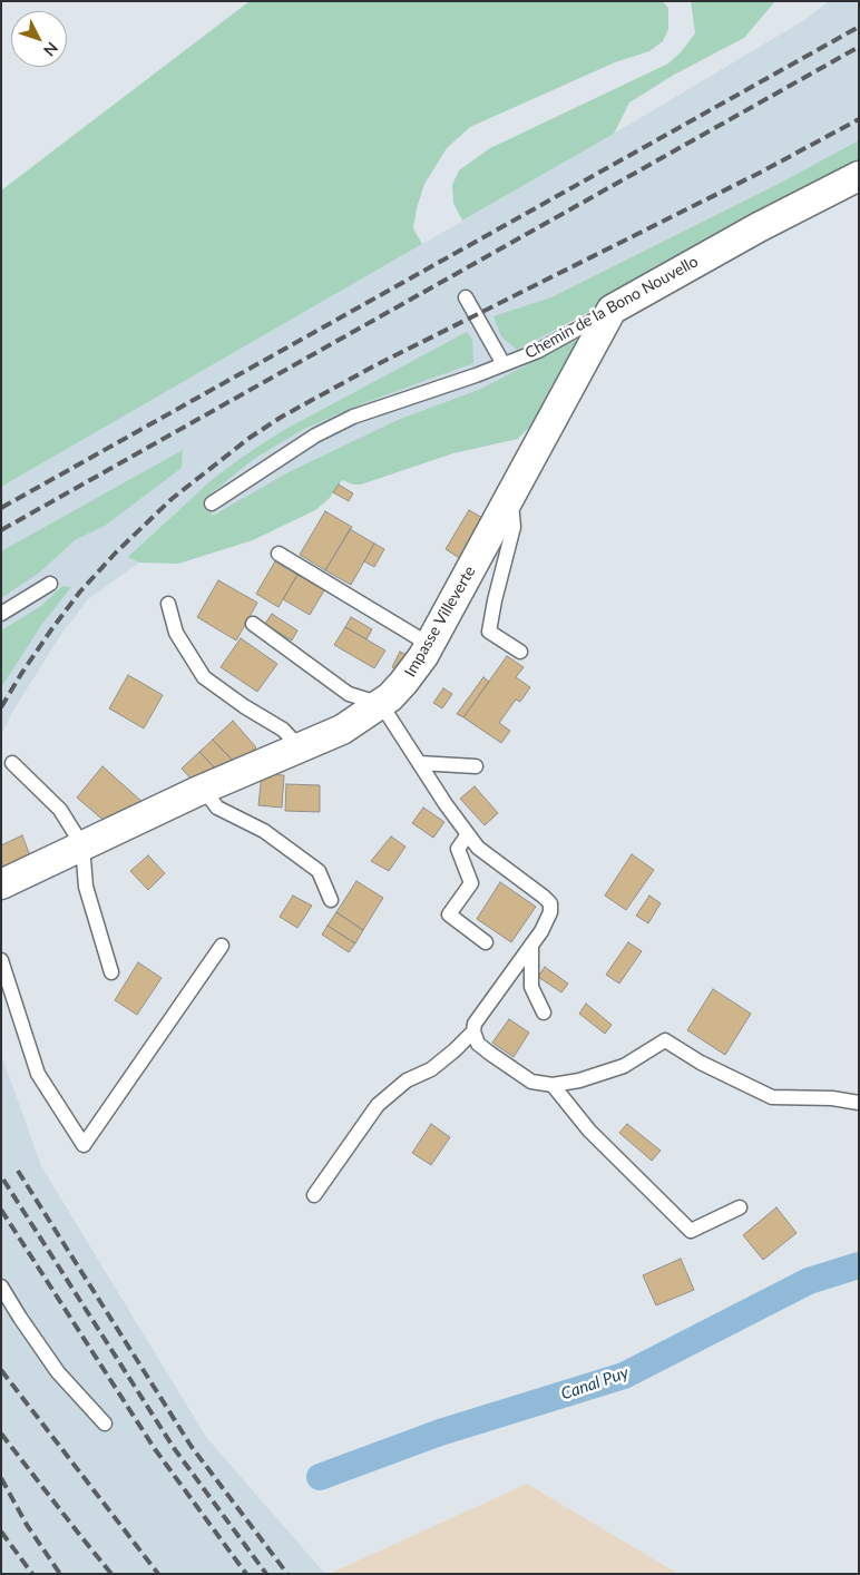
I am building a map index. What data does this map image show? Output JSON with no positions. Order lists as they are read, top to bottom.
{
  "streets": {
    "street": ["Chemin de la Bono Nouvello", "Impasse Villeverte"]
  },
  "crossings": [
    ["Chemin de la Bono Nouvello", "Impasse Villeverte"]
  ],
  "water": ["Canal Puy"],
  "north": "bottom right"
}
